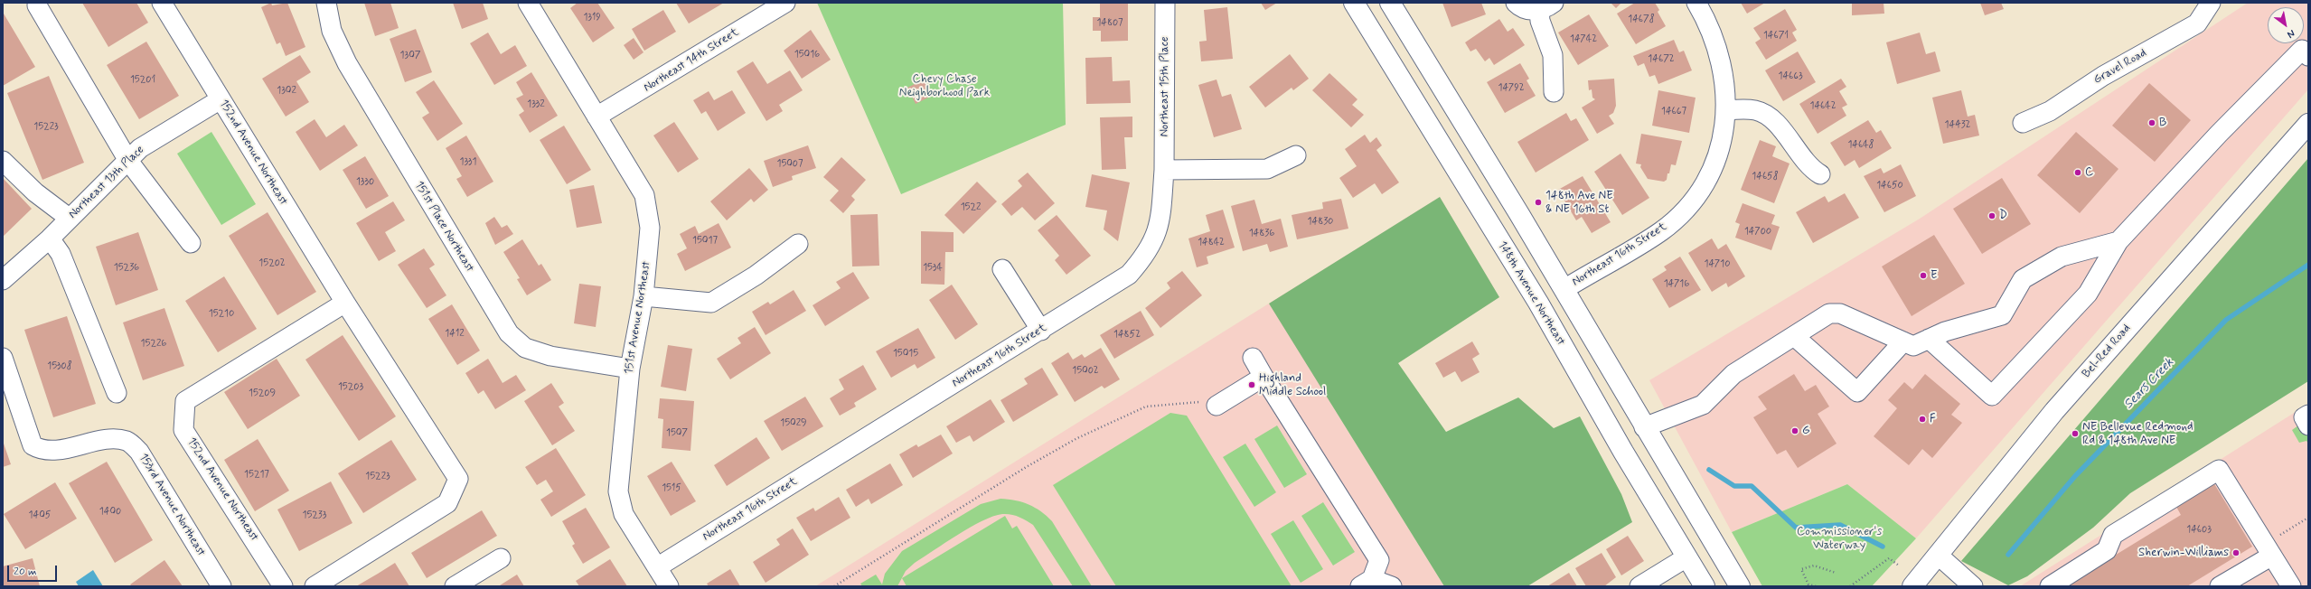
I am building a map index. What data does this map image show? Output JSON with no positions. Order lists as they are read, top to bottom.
{
  "streets": {
    "main road": ["148th Avenue Northeast", "Bel-Red Road"],
    "street": [
      "Northeast 14th Street",
      "Gravel Road",
      "Northeast 15th Place",
      "152nd Avenue Northeast",
      "Northeast 13th Place",
      "151st Place Northeast",
      "Northeast 16th Street",
      "151st Avenue Northeast",
      "153rd Avenue Northeast"
    ]
  },
  "crossings": [
    ["Northeast 14th Street", "151st Avenue Northeast"],
    ["Northeast 15th Place", "Northeast 16th Street"],
    ["152nd Avenue Northeast", "Northeast 13th Place"],
    ["151st Place Northeast", "151st Avenue Northeast"],
    ["Northeast 16th Street", "151st Avenue Northeast"]
  ],
  "water": ["Sears Creek"],
  "parks": ["Chevy Chase Neighborhood Park", "Commissioner's Waterway"],
  "places": [
    "B",
    "C",
    "148th Ave NE & NE 16th St",
    "D",
    "E",
    "Highland Middle School",
    "F",
    "G",
    "NE Bellevue Redmond Rd & 148th Ave NE",
    "Sherwin-Williams"
  ],
  "house_numbers": [
    "1319",
    "14678",
    "14807",
    "14671",
    "14742",
    "15016",
    "1307",
    "14672",
    "14663",
    "15201",
    "14792",
    "1302",
    "1332",
    "14642",
    "14667",
    "14432",
    "15223",
    "14648",
    "1331",
    "15007",
    "14658",
    "1330",
    "14650",
    "1522",
    "14830",
    "14700",
    "14836",
    "15017",
    "14842",
    "15202",
    "14710",
    "15236",
    "1534",
    "14716",
    "15210",
    "1412",
    "14852",
    "15226",
    "15015",
    "15308",
    "15002",
    "15203",
    "15209",
    "15029",
    "1507",
    "15217",
    "15223",
    "1515",
    "1400",
    "1405",
    "15233",
    "14603"
  ],
  "scale_bar": "20 m",
  "north": "bottom right"
}
